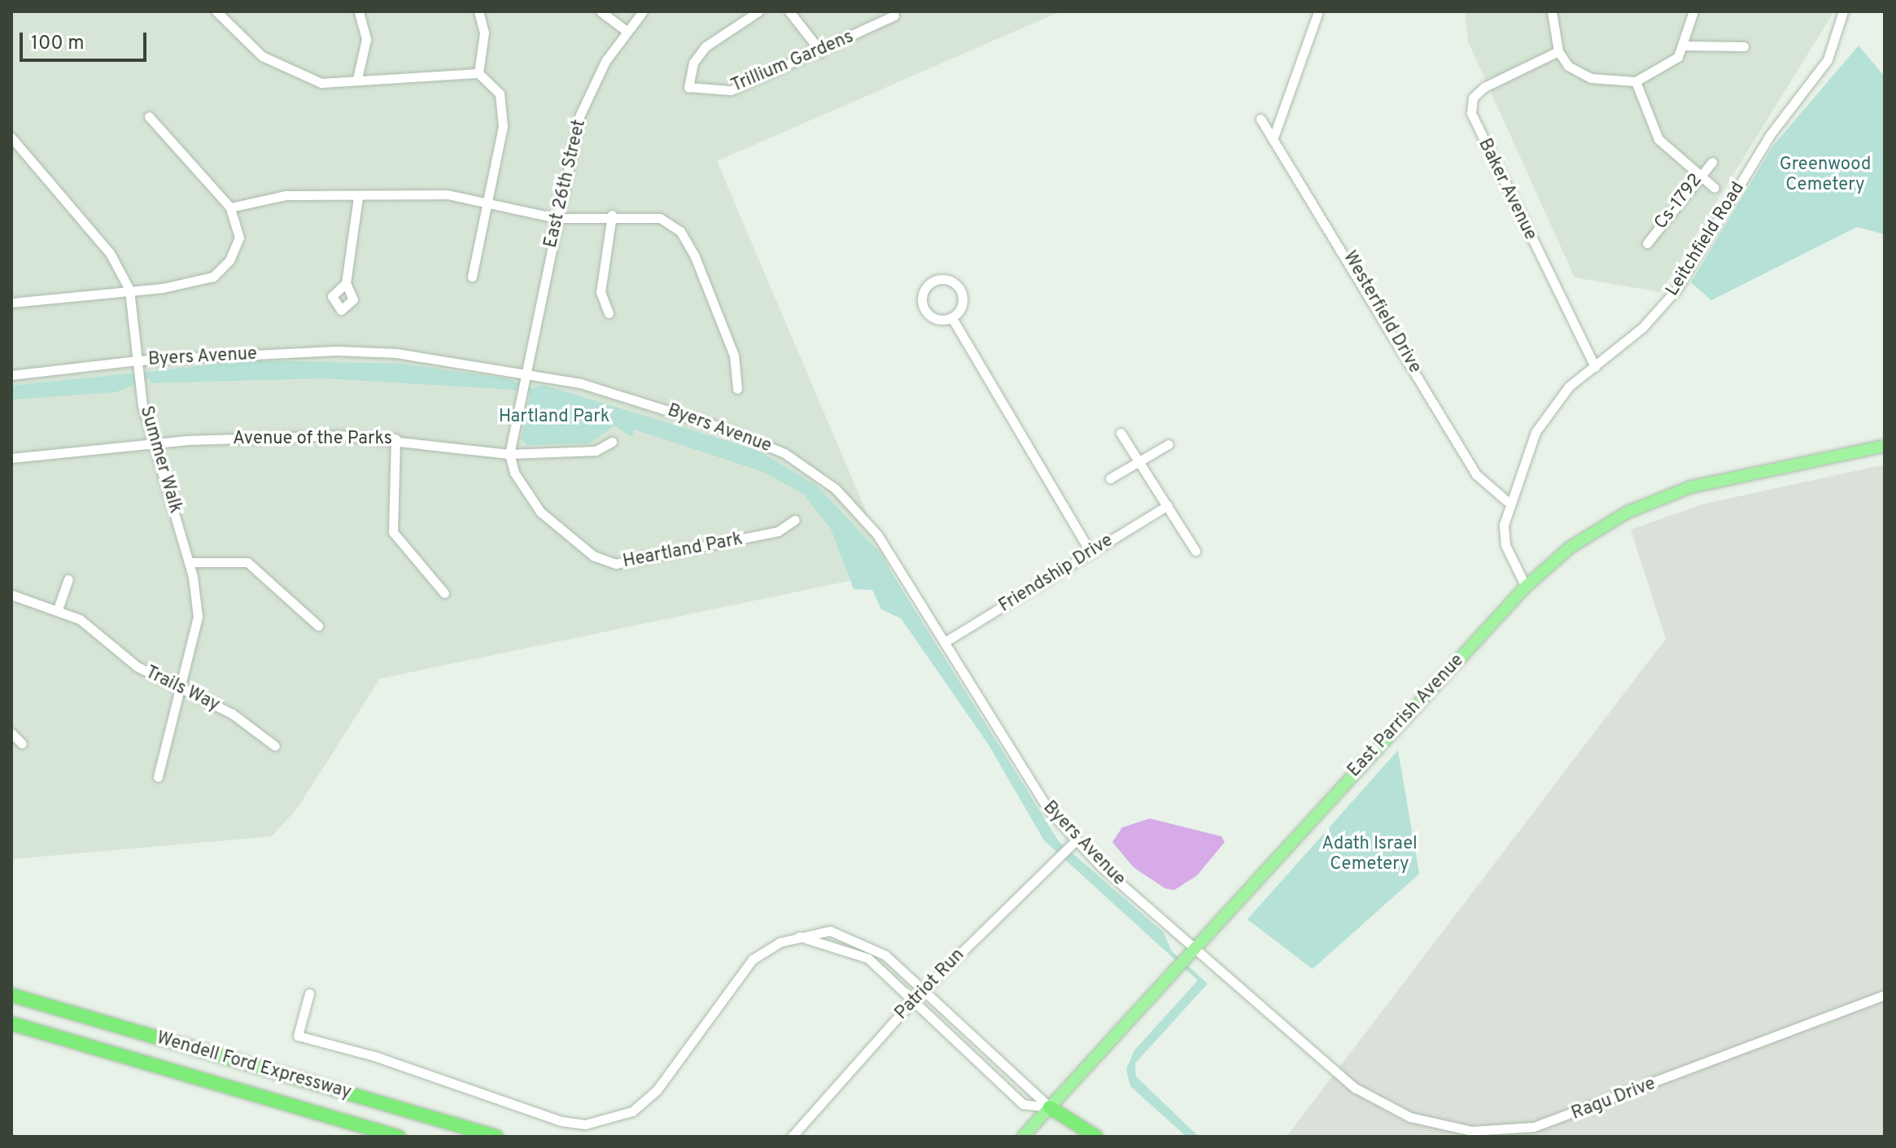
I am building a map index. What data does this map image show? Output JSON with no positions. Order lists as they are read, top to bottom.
{
  "streets": {
    "highway": ["Wendell Ford Expressway"],
    "main road": ["East Parrish Avenue"],
    "street": [
      "Trillium Gardens",
      "East 26th Street",
      "Baker Avenue",
      "Cs-1792",
      "Leitchfield Road",
      "Westerfield Drive",
      "Byers Avenue",
      "Avenue of the Parks",
      "Summer Walk",
      "Heartland Park",
      "Friendship Drive",
      "Trails Way",
      "Patriot Run",
      "Ragu Drive"
    ]
  },
  "crossings": [
    ["East 26th Street", "Byers Avenue"],
    ["Baker Avenue", "Leitchfield Road"],
    ["Leitchfield Road", "Westerfield Drive"],
    ["Leitchfield Road", "East Parrish Avenue"],
    ["Byers Avenue", "Summer Walk"],
    ["Byers Avenue", "Friendship Drive"],
    ["Byers Avenue", "East Parrish Avenue"],
    ["Byers Avenue", "Patriot Run"],
    ["Byers Avenue", "Ragu Drive"],
    ["Avenue of the Parks", "Summer Walk"],
    ["Avenue of the Parks", "Heartland Park"],
    ["Summer Walk", "Trails Way"],
    ["East Parrish Avenue", "Ragu Drive"]
  ],
  "parks": ["Greenwood Cemetery", "Hartland Park", "Adath Israel Cemetery"],
  "scale_bar": "100 m"
}
